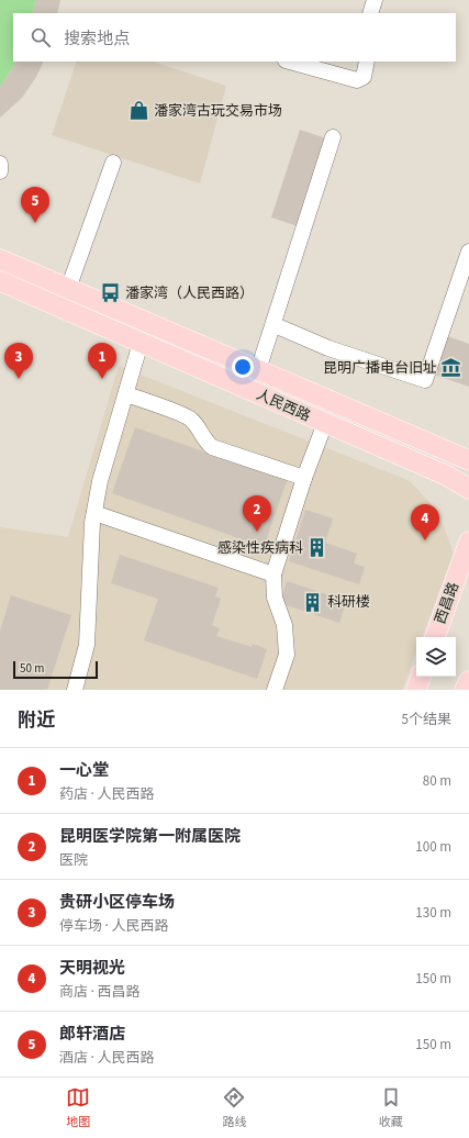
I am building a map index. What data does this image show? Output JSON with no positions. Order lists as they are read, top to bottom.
{
  "streets": {
    "main road": ["人民西路", "西昌路"]
  },
  "places": {
    "shop": ["潘家湾古玩交易市场"],
    "bus stop": ["潘家湾（人民西路）"],
    "museum": ["昆明广播电台旧址"],
    "building": ["感染性疾病科", "科研楼"]
  },
  "scale_bar": "50 m",
  "page": {
    "search": "搜索地点",
    "pins": [
      "5",
      "1",
      "3",
      "2",
      "4"
    ],
    "scale": "50 m",
    "heading": ["附近", "5个结果"],
    "list": [
      {
        "mark": "1",
        "name": "一心堂",
        "note": "药店 · 人民西路",
        "value": "80 m"
      },
      {
        "mark": "2",
        "name": "昆明医学院第一附属医院",
        "note": "医院",
        "value": "100 m"
      },
      {
        "mark": "3",
        "name": "贵研小区停车场",
        "note": "停车场 · 人民西路",
        "value": "130 m"
      },
      {
        "mark": "4",
        "name": "天明视光",
        "note": "商店 · 西昌路",
        "value": "150 m"
      },
      {
        "mark": "5",
        "name": "郎轩酒店",
        "note": "酒店 · 人民西路",
        "value": "150 m"
      }
    ],
    "nav": ["地图", "路线", "收藏"]
  }
}
